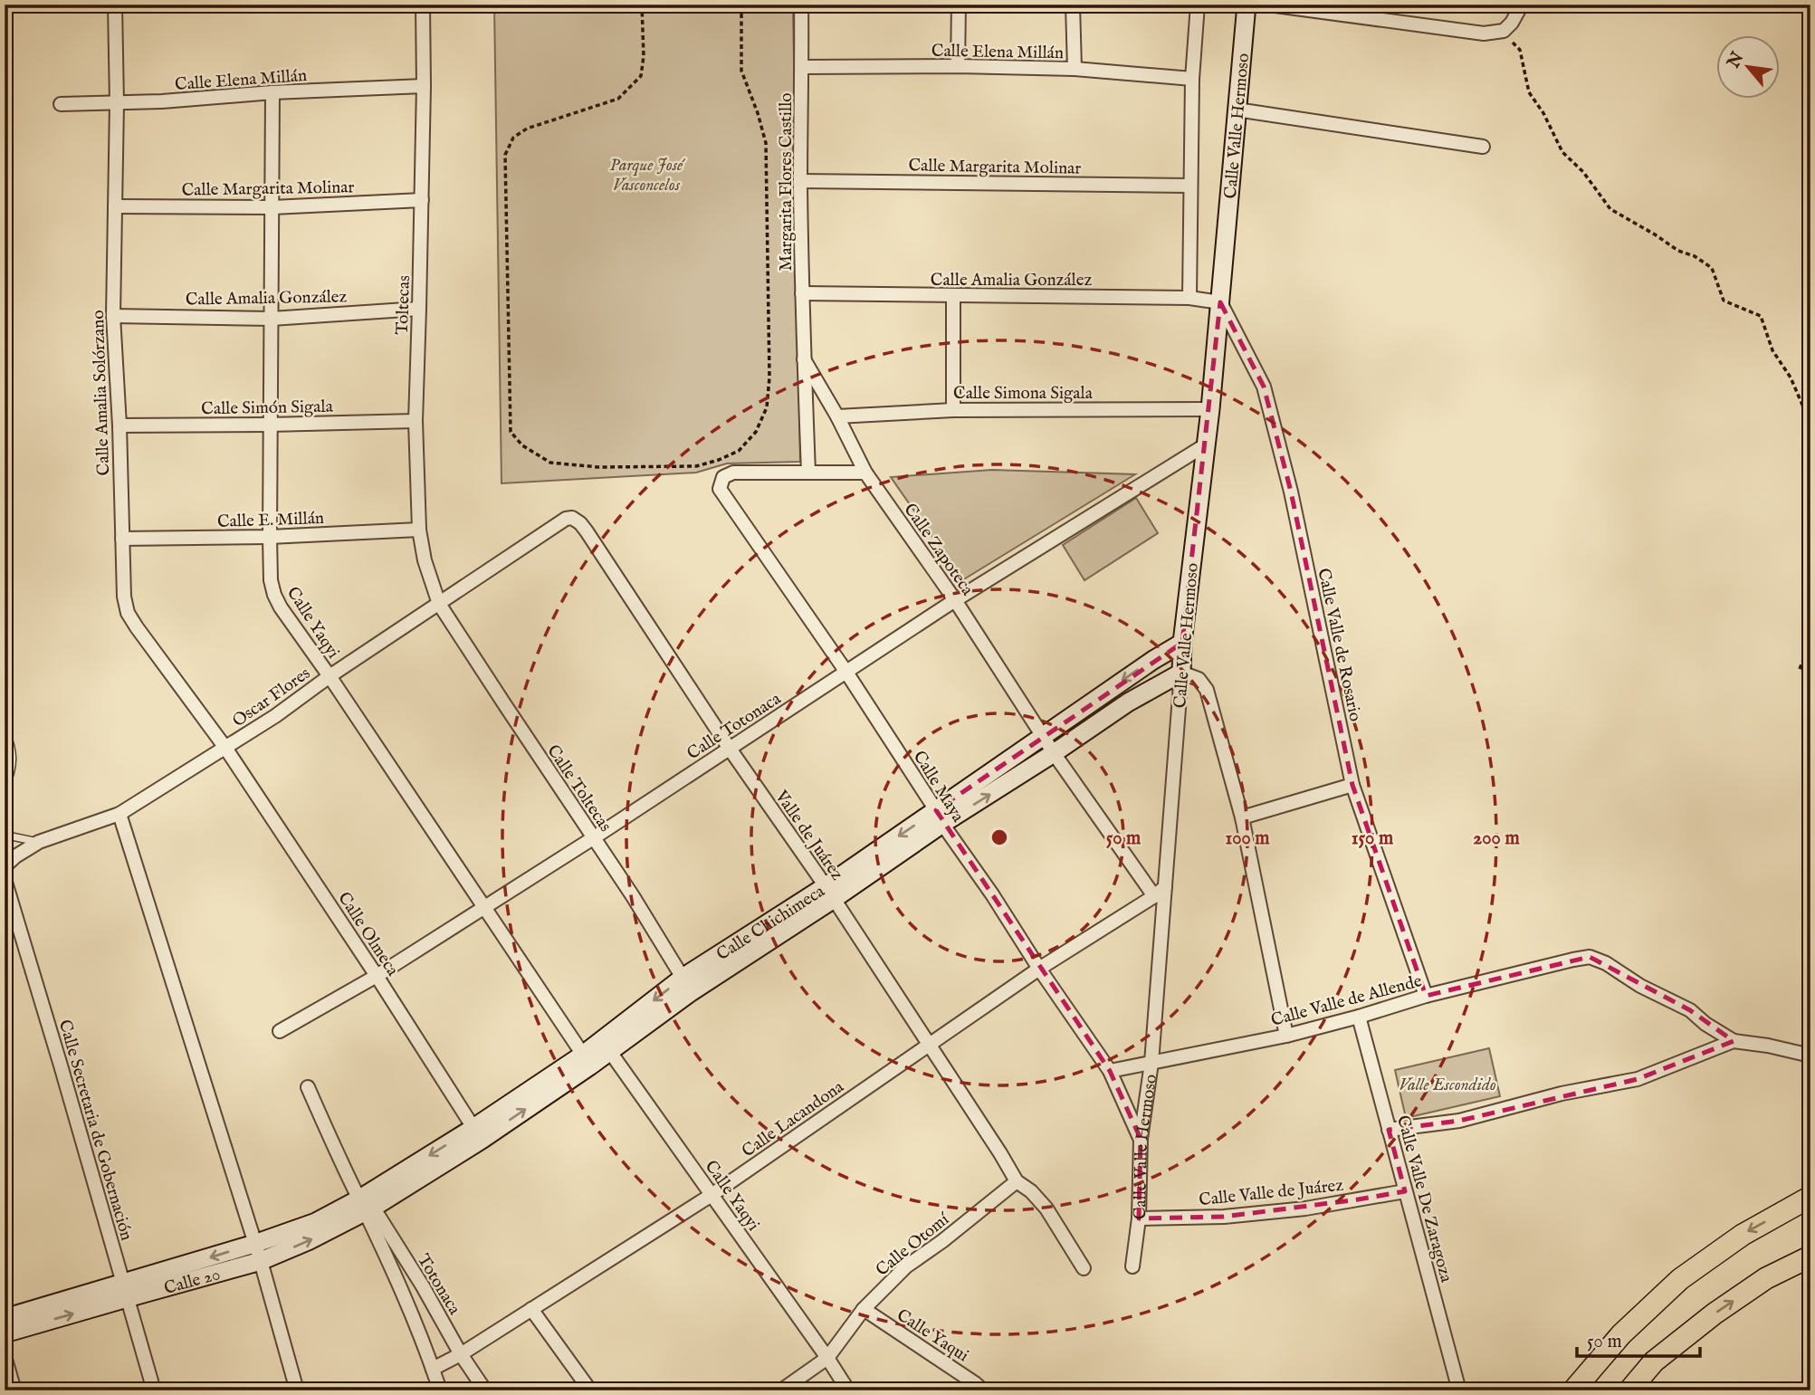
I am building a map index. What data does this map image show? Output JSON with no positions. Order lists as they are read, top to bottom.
{
  "streets": {
    "main road": ["Calle Valle Hermoso", "Calle Chichimeca", "Calle 20"],
    "street": [
      "Calle Elena Millán",
      "Calle Margarita Molinar",
      "Margarita Flores Castillo",
      "Calle Amalia González",
      "Toltecas",
      "Calle Simona Sigala",
      "Calle Amalia Solórzano",
      "Calle Simón Sigala",
      "Calle E. Millán",
      "Calle Zapoteca",
      "Calle Yaqyi",
      "Calle Valle de Rosario",
      "Oscar Flores",
      "Calle Totonaca",
      "Calle Maya",
      "Calle Toltecas",
      "Valle de Juárez",
      "Calle Olmeca",
      "Calle Valle de Allende",
      "Calle Lacandona",
      "Calle Secretaria de Gobernación",
      "Calle Valle de Juárez",
      "Calle Valle De Zaragoza",
      "Calle Otomí",
      "Totonaca",
      "Calle Yaqui"
    ]
  },
  "crossings": [
    ["Calle Elena Millán", "Margarita Flores Castillo"],
    ["Calle Elena Millán", "Toltecas"],
    ["Calle Elena Millán", "Calle Amalia Solórzano"],
    ["Calle Elena Millán", "Calle Yaqyi"],
    ["Calle Valle Hermoso", "Calle Amalia González"],
    ["Calle Valle Hermoso", "Calle Simona Sigala"],
    ["Calle Valle Hermoso", "Calle Valle de Rosario"],
    ["Calle Valle Hermoso", "Calle Totonaca"],
    ["Calle Valle Hermoso", "Calle Maya"],
    ["Calle Valle Hermoso", "Calle Chichimeca"],
    ["Calle Valle Hermoso", "Calle Valle de Allende"],
    ["Calle Valle Hermoso", "Calle Lacandona"],
    ["Calle Valle Hermoso", "Calle Valle de Juárez"],
    ["Calle Margarita Molinar", "Margarita Flores Castillo"],
    ["Calle Margarita Molinar", "Toltecas"],
    ["Calle Margarita Molinar", "Calle Amalia Solórzano"],
    ["Calle Margarita Molinar", "Calle Yaqyi"],
    ["Margarita Flores Castillo", "Calle Amalia González"],
    ["Margarita Flores Castillo", "Calle Zapoteca"],
    ["Margarita Flores Castillo", "Calle Maya"],
    ["Calle Amalia González", "Toltecas"],
    ["Calle Amalia González", "Calle Amalia Solórzano"],
    ["Calle Amalia González", "Calle Yaqyi"],
    ["Calle Amalia González", "Calle Valle de Rosario"],
    ["Toltecas", "Calle Simón Sigala"],
    ["Toltecas", "Calle E. Millán"],
    ["Toltecas", "Oscar Flores"],
    ["Toltecas", "Calle Toltecas"],
    ["Calle Simona Sigala", "Calle Zapoteca"],
    ["Calle Amalia Solórzano", "Calle Simón Sigala"],
    ["Calle Amalia Solórzano", "Calle E. Millán"],
    ["Calle Amalia Solórzano", "Oscar Flores"],
    ["Calle Amalia Solórzano", "Calle Olmeca"],
    ["Calle Simón Sigala", "Calle Yaqyi"],
    ["Calle E. Millán", "Calle Yaqyi"],
    ["Calle Zapoteca", "Calle Totonaca"],
    ["Calle Zapoteca", "Calle Chichimeca"],
    ["Calle Zapoteca", "Calle Lacandona"],
    ["Calle Yaqyi", "Oscar Flores"],
    ["Calle Yaqyi", "Calle Totonaca"],
    ["Calle Yaqyi", "Calle Chichimeca"],
    ["Calle Yaqyi", "Calle Lacandona"],
    ["Calle Yaqyi", "Calle Otomí"],
    ["Calle Valle de Rosario", "Calle Valle de Allende"],
    ["Oscar Flores", "Calle Toltecas"],
    ["Oscar Flores", "Valle de Juárez"],
    ["Oscar Flores", "Calle Olmeca"],
    ["Calle Totonaca", "Calle Maya"],
    ["Calle Totonaca", "Calle Toltecas"],
    ["Calle Totonaca", "Valle de Juárez"],
    ["Calle Totonaca", "Calle Olmeca"],
    ["Calle Maya", "Calle Chichimeca"],
    ["Calle Maya", "Calle Valle de Allende"],
    ["Calle Maya", "Calle Lacandona"],
    ["Calle Toltecas", "Calle Chichimeca"],
    ["Valle de Juárez", "Calle Chichimeca"],
    ["Valle de Juárez", "Calle Lacandona"],
    ["Valle de Juárez", "Calle Otomí"],
    ["Calle Chichimeca", "Calle Olmeca"],
    ["Calle Chichimeca", "Calle 20"],
    ["Calle Chichimeca", "Totonaca"],
    ["Calle Valle de Allende", "Calle Valle De Zaragoza"],
    ["Calle Lacandona", "Totonaca"],
    ["Calle Secretaria de Gobernación", "Calle 20"],
    ["Calle Valle de Juárez", "Calle Valle De Zaragoza"],
    ["Calle Otomí", "Calle Yaqui"],
    ["Calle 20", "Totonaca"]
  ],
  "parks": ["Parque José Vasconcelos", "Valle Escondido"],
  "scale_bar": "50 m",
  "north": "top left",
  "rings": [
    "50 m",
    "100 m",
    "150 m",
    "200 m"
  ]
}
